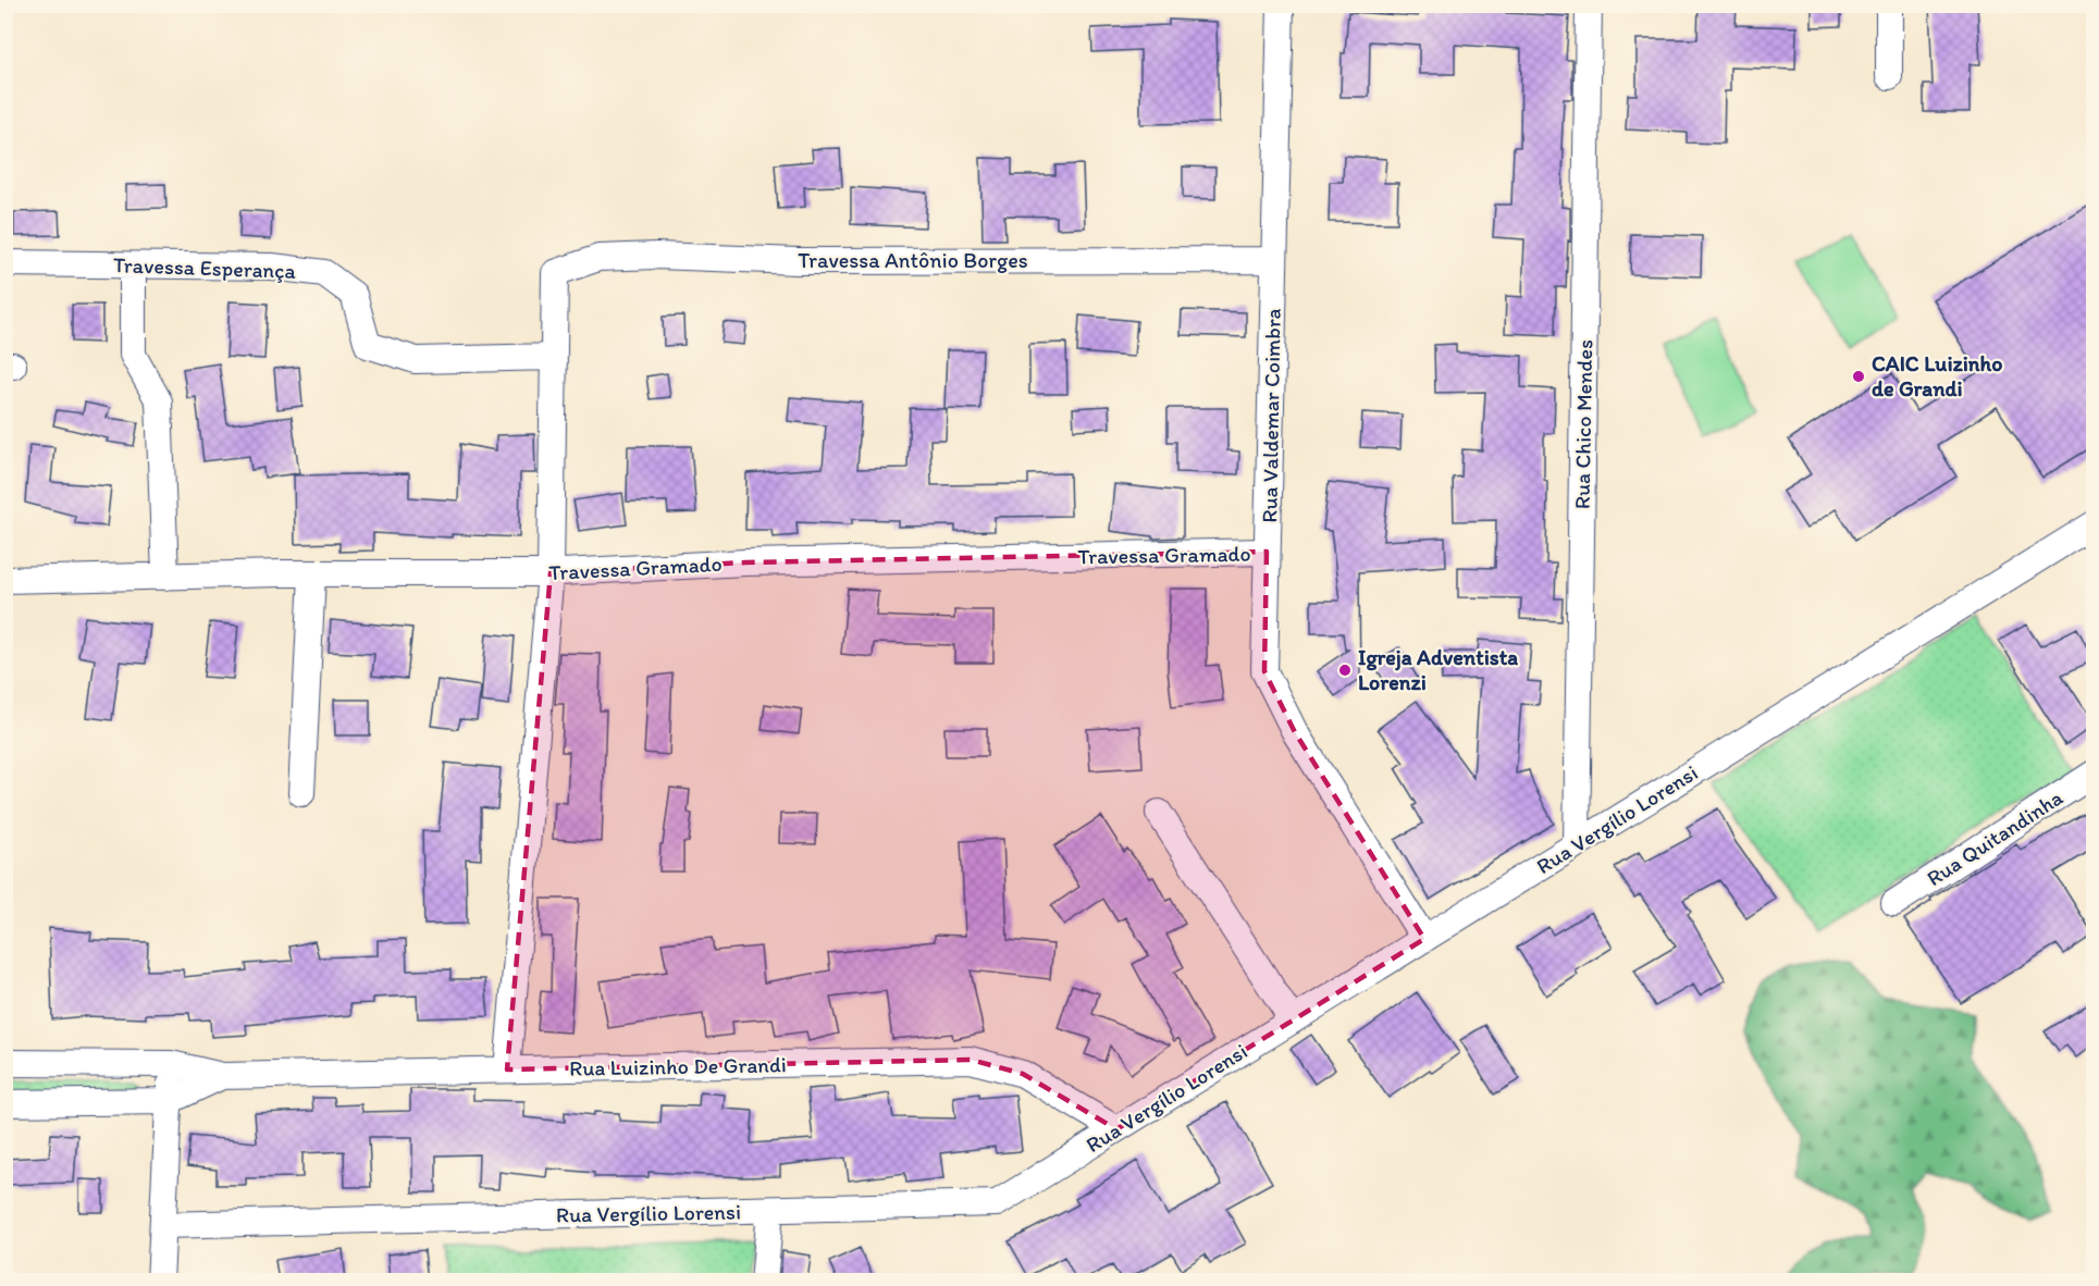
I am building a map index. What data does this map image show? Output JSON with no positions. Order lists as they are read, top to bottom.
{
  "streets": {
    "street": [
      "Travessa Antônio Borges",
      "Travessa Esperança",
      "Rua Valdemar Coimbra",
      "Rua Chico Mendes",
      "Travessa Gramado",
      "Rua Vergílio Lorensi",
      "Rua Quitandinha",
      "Rua Luizinho De Grandi"
    ]
  },
  "crossings": [
    ["Travessa Antônio Borges", "Travessa Esperança"],
    ["Travessa Antônio Borges", "Rua Valdemar Coimbra"],
    ["Rua Valdemar Coimbra", "Travessa Gramado"],
    ["Rua Valdemar Coimbra", "Rua Vergílio Lorensi"],
    ["Rua Chico Mendes", "Rua Vergílio Lorensi"],
    ["Rua Vergílio Lorensi", "Rua Luizinho De Grandi"]
  ],
  "places": ["CAIC Luizinho de Grandi", "Igreja Adventista Lorenzi"]
}
